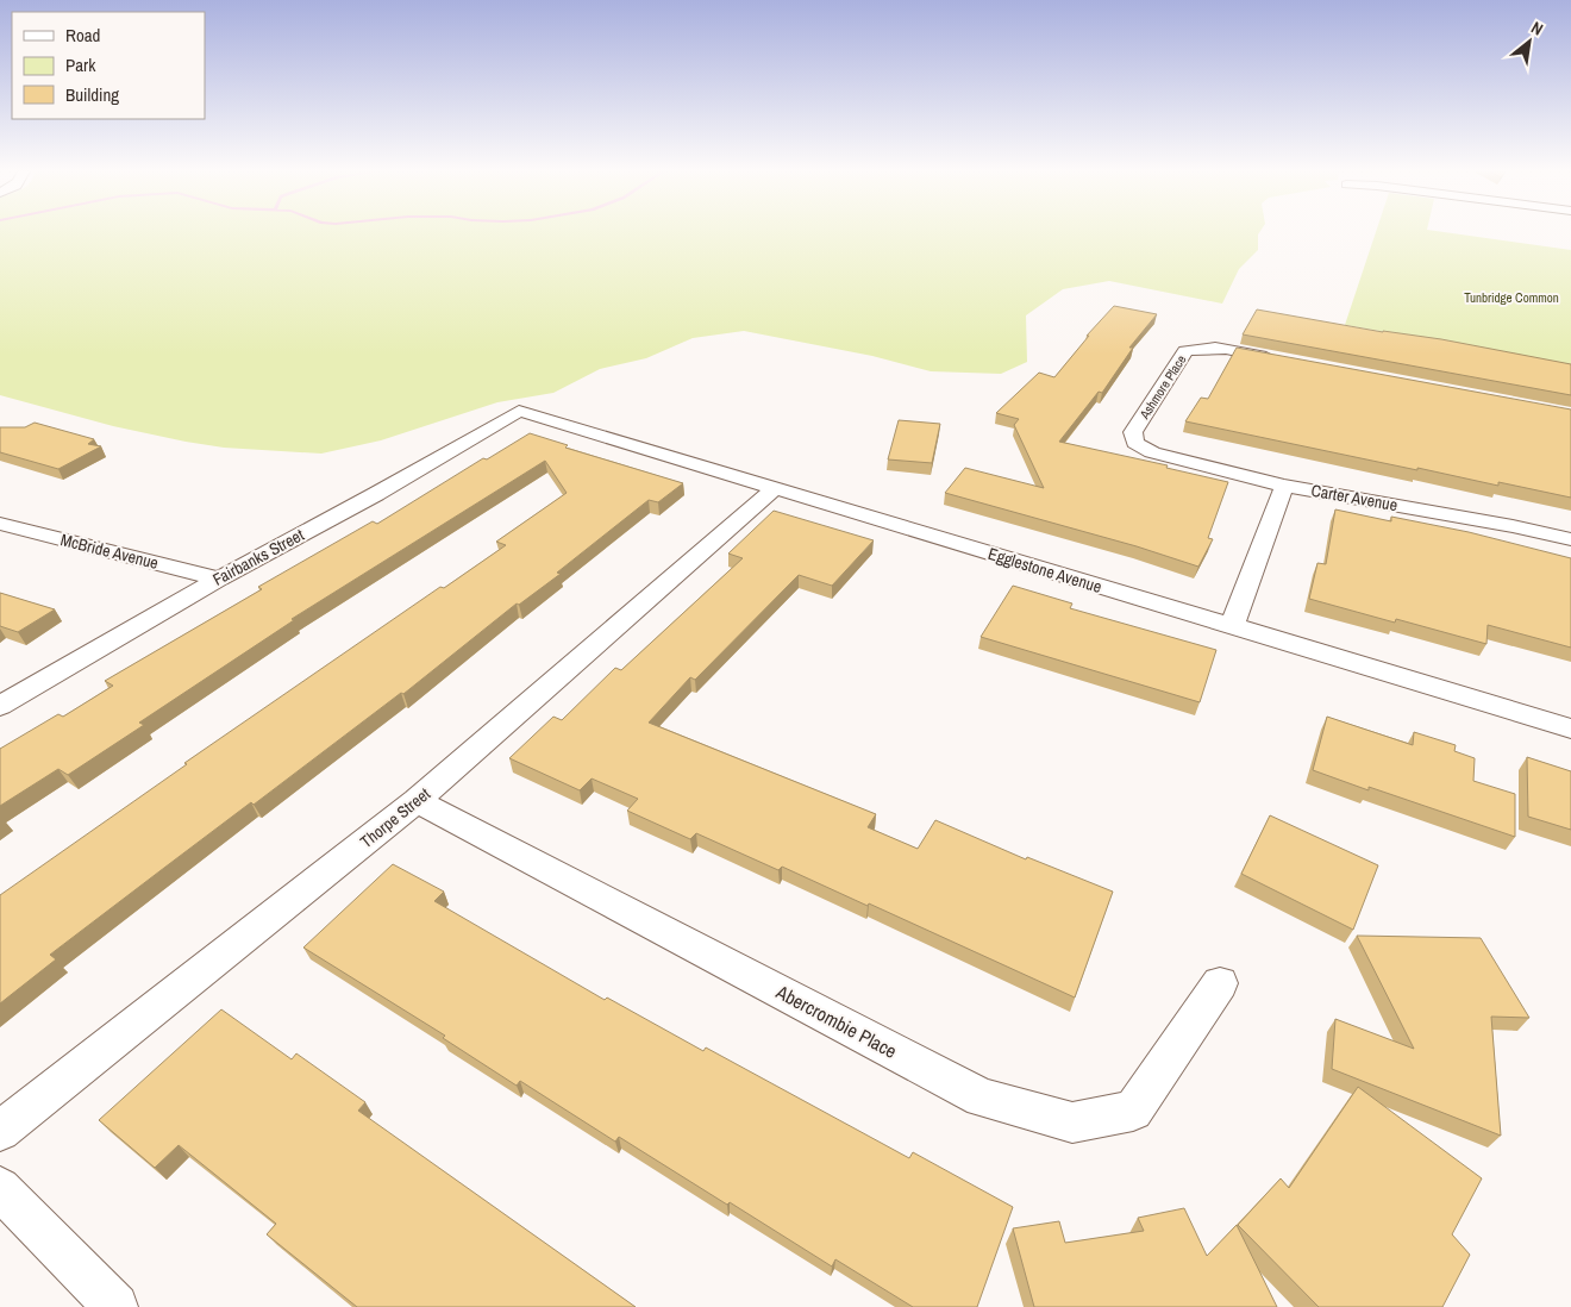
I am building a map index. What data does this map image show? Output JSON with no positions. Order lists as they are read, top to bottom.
{
  "streets": {
    "street": [
      "Ashmore Place",
      "Carter Avenue",
      "McBride Avenue",
      "Fairbanks Street",
      "Egglestone Avenue",
      "Thorpe Street",
      "Abercrombie Place"
    ]
  },
  "crossings": [
    ["Ashmore Place", "Carter Avenue"],
    ["McBride Avenue", "Fairbanks Street"],
    ["Fairbanks Street", "Egglestone Avenue"],
    ["Egglestone Avenue", "Thorpe Street"],
    ["Thorpe Street", "Abercrombie Place"]
  ],
  "parks": ["Tunbridge Common"],
  "legend": ["Road", "Park", "Building"],
  "north": "top right"
}
